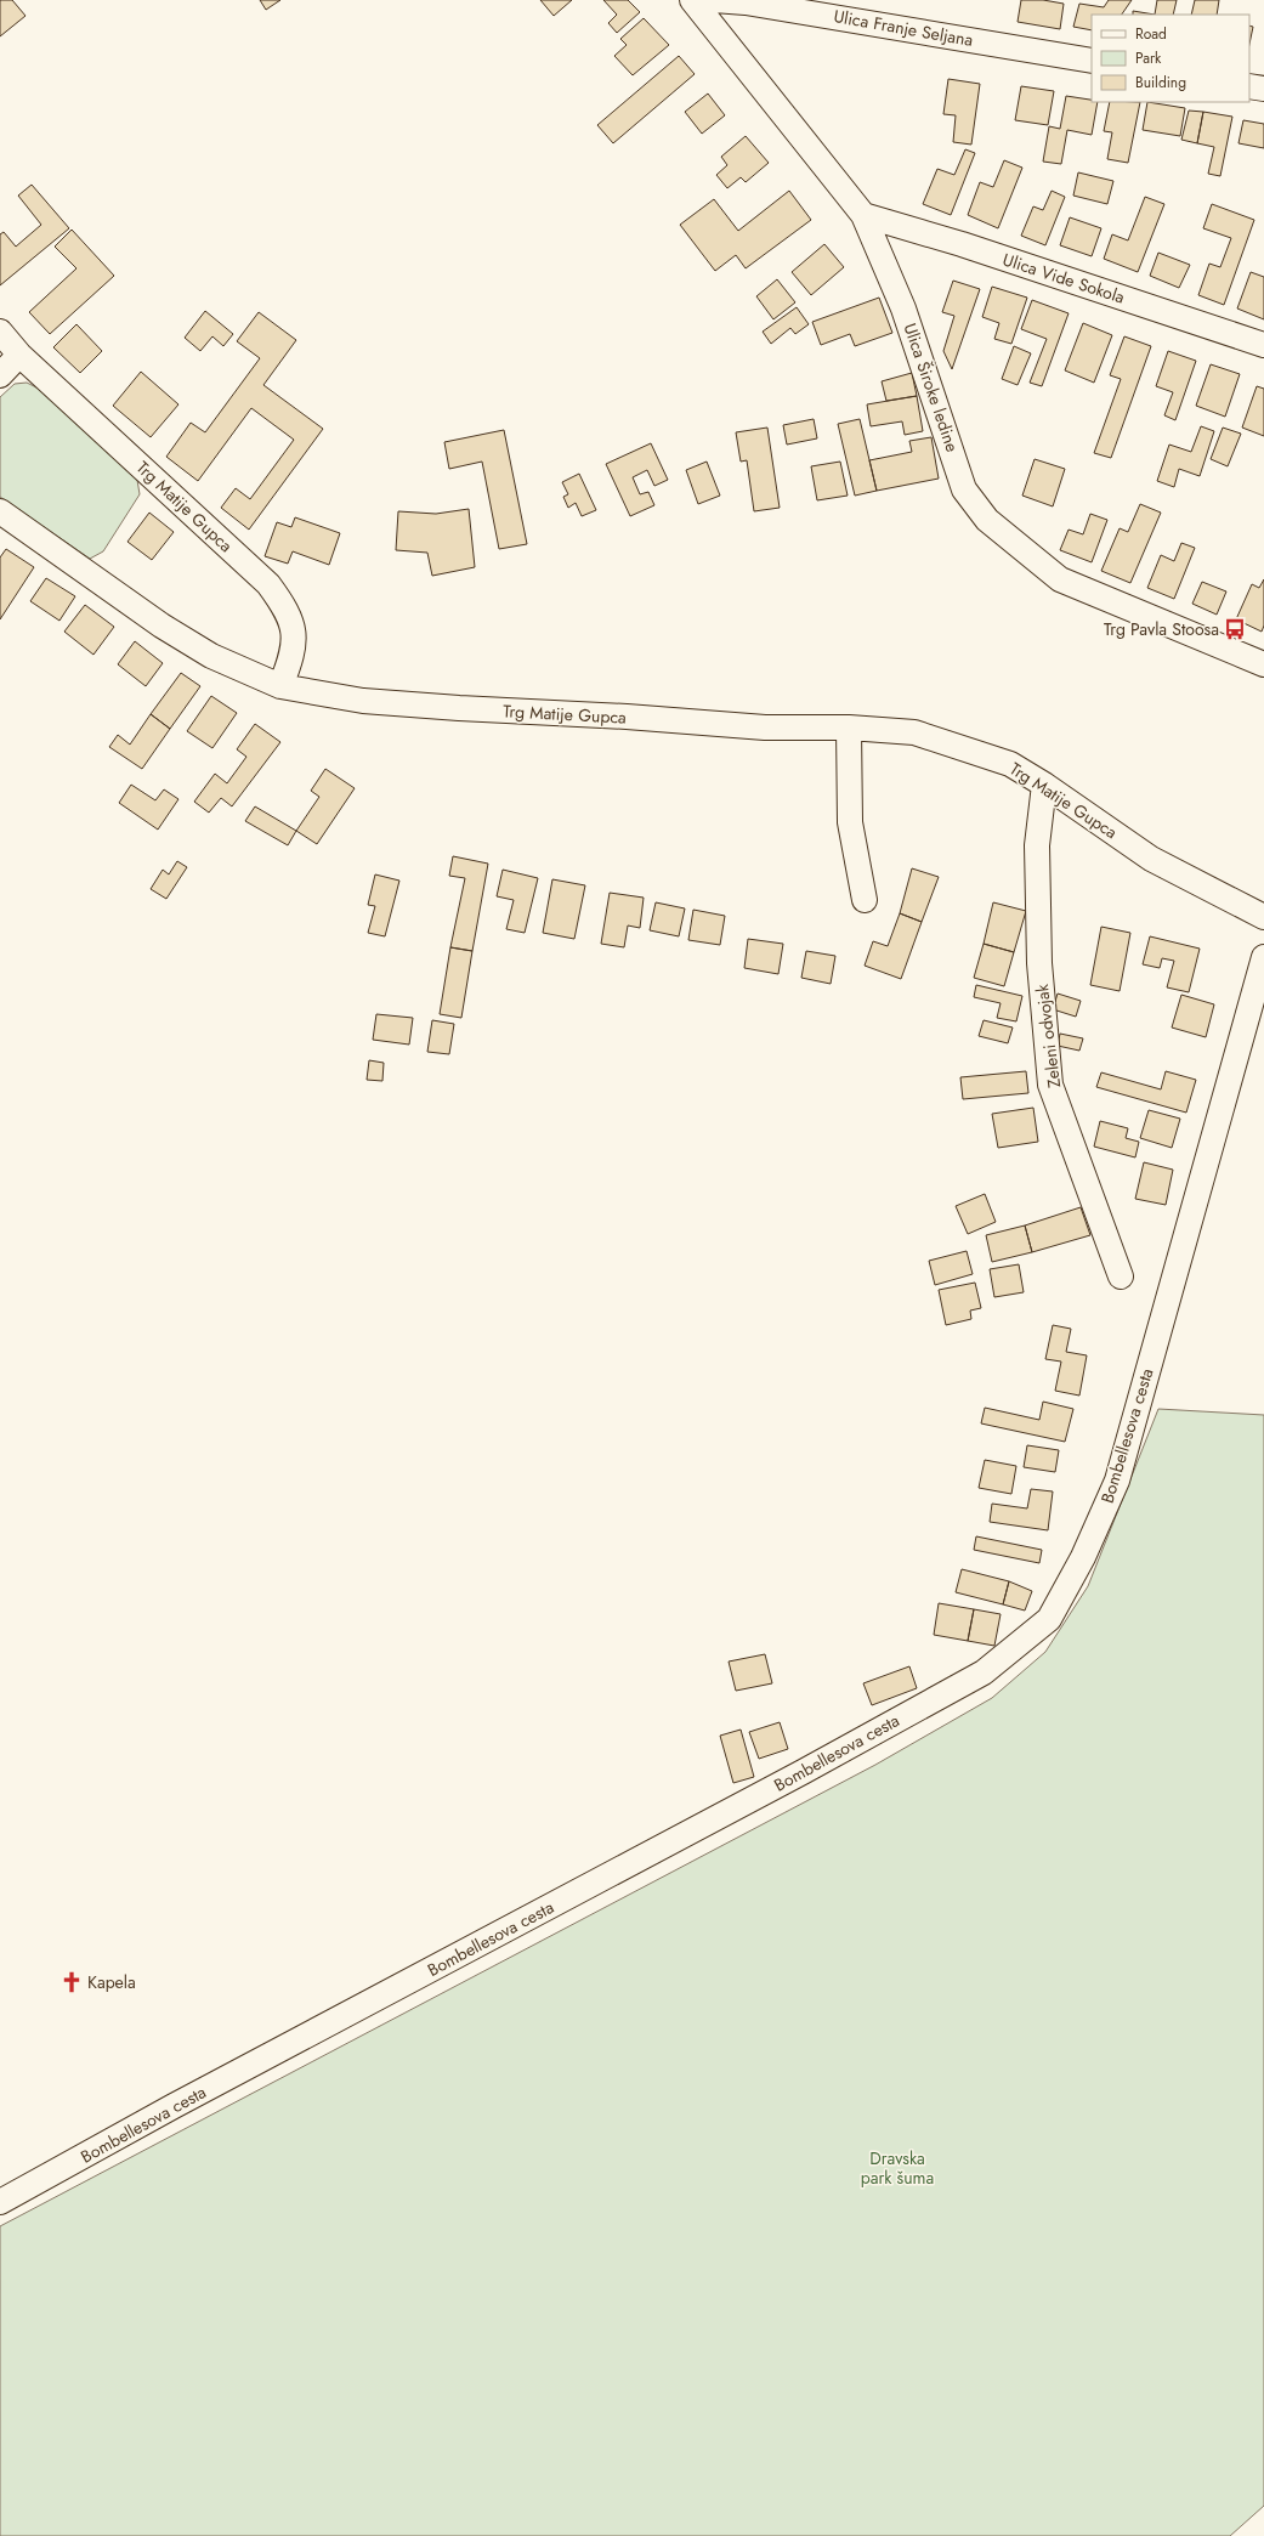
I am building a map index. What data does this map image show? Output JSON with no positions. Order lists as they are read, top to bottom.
{
  "streets": {
    "street": [
      "Ulica Franje Seljana",
      "Ulica Vide Sokola",
      "Ulica Široke ledine",
      "Trg Matije Gupca",
      "Zeleni odvojak",
      "Bombellesova cesta"
    ]
  },
  "crossings": [
    ["Ulica Vide Sokola", "Ulica Široke ledine"],
    ["Trg Matije Gupca", "Zeleni odvojak"]
  ],
  "parks": ["Dravska park šuma"],
  "places": {
    "bus stop": ["Trg Pavla Stoosa"],
    "church": ["Kapela"]
  },
  "legend": ["Road", "Park", "Building"]
}
